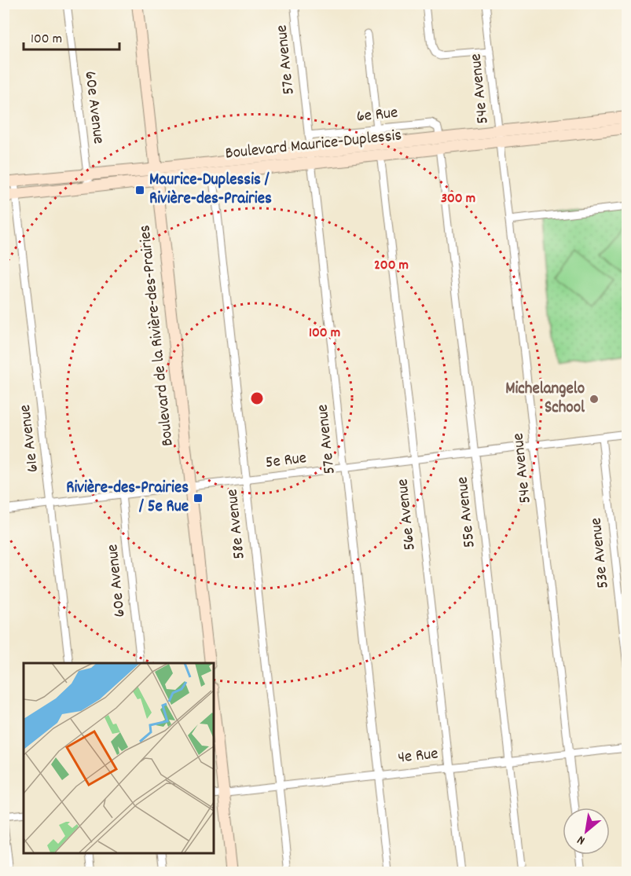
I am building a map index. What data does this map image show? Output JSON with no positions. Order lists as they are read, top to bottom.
{
  "streets": {
    "street": [
      "57e Avenue",
      "54e Avenue",
      "60e Avenue",
      "6e Rue",
      "Boulevard Maurice-Duplessis",
      "Boulevard de la Rivière-des-Prairies",
      "61e Avenue",
      "5e Rue",
      "55e Avenue",
      "56e Avenue",
      "58e Avenue",
      "53e Avenue",
      "4e Rue"
    ]
  },
  "crossings": [
    ["57e Avenue", "6e Rue"],
    ["57e Avenue", "Boulevard Maurice-Duplessis"],
    ["57e Avenue", "5e Rue"],
    ["57e Avenue", "4e Rue"],
    ["54e Avenue", "Boulevard Maurice-Duplessis"],
    ["54e Avenue", "5e Rue"],
    ["54e Avenue", "4e Rue"],
    ["60e Avenue", "Boulevard Maurice-Duplessis"],
    ["60e Avenue", "5e Rue"],
    ["6e Rue", "Boulevard Maurice-Duplessis"],
    ["6e Rue", "55e Avenue"],
    ["6e Rue", "56e Avenue"],
    ["Boulevard Maurice-Duplessis", "Boulevard de la Rivière-des-Prairies"],
    ["Boulevard Maurice-Duplessis", "61e Avenue"],
    ["Boulevard Maurice-Duplessis", "55e Avenue"],
    ["Boulevard Maurice-Duplessis", "56e Avenue"],
    ["Boulevard Maurice-Duplessis", "58e Avenue"],
    ["Boulevard de la Rivière-des-Prairies", "5e Rue"],
    ["61e Avenue", "5e Rue"],
    ["5e Rue", "55e Avenue"],
    ["5e Rue", "56e Avenue"],
    ["5e Rue", "58e Avenue"],
    ["5e Rue", "53e Avenue"],
    ["55e Avenue", "4e Rue"],
    ["56e Avenue", "4e Rue"],
    ["58e Avenue", "4e Rue"]
  ],
  "places": {
    "transit": ["Maurice-Duplessis / Rivière-des-Prairies", "Rivière-des-Prairies / 5e Rue"],
    "other": ["Michelangelo School"]
  },
  "scale_bar": "100 m",
  "north": "bottom left",
  "rings": ["300 m", "200 m", "100 m"]
}
